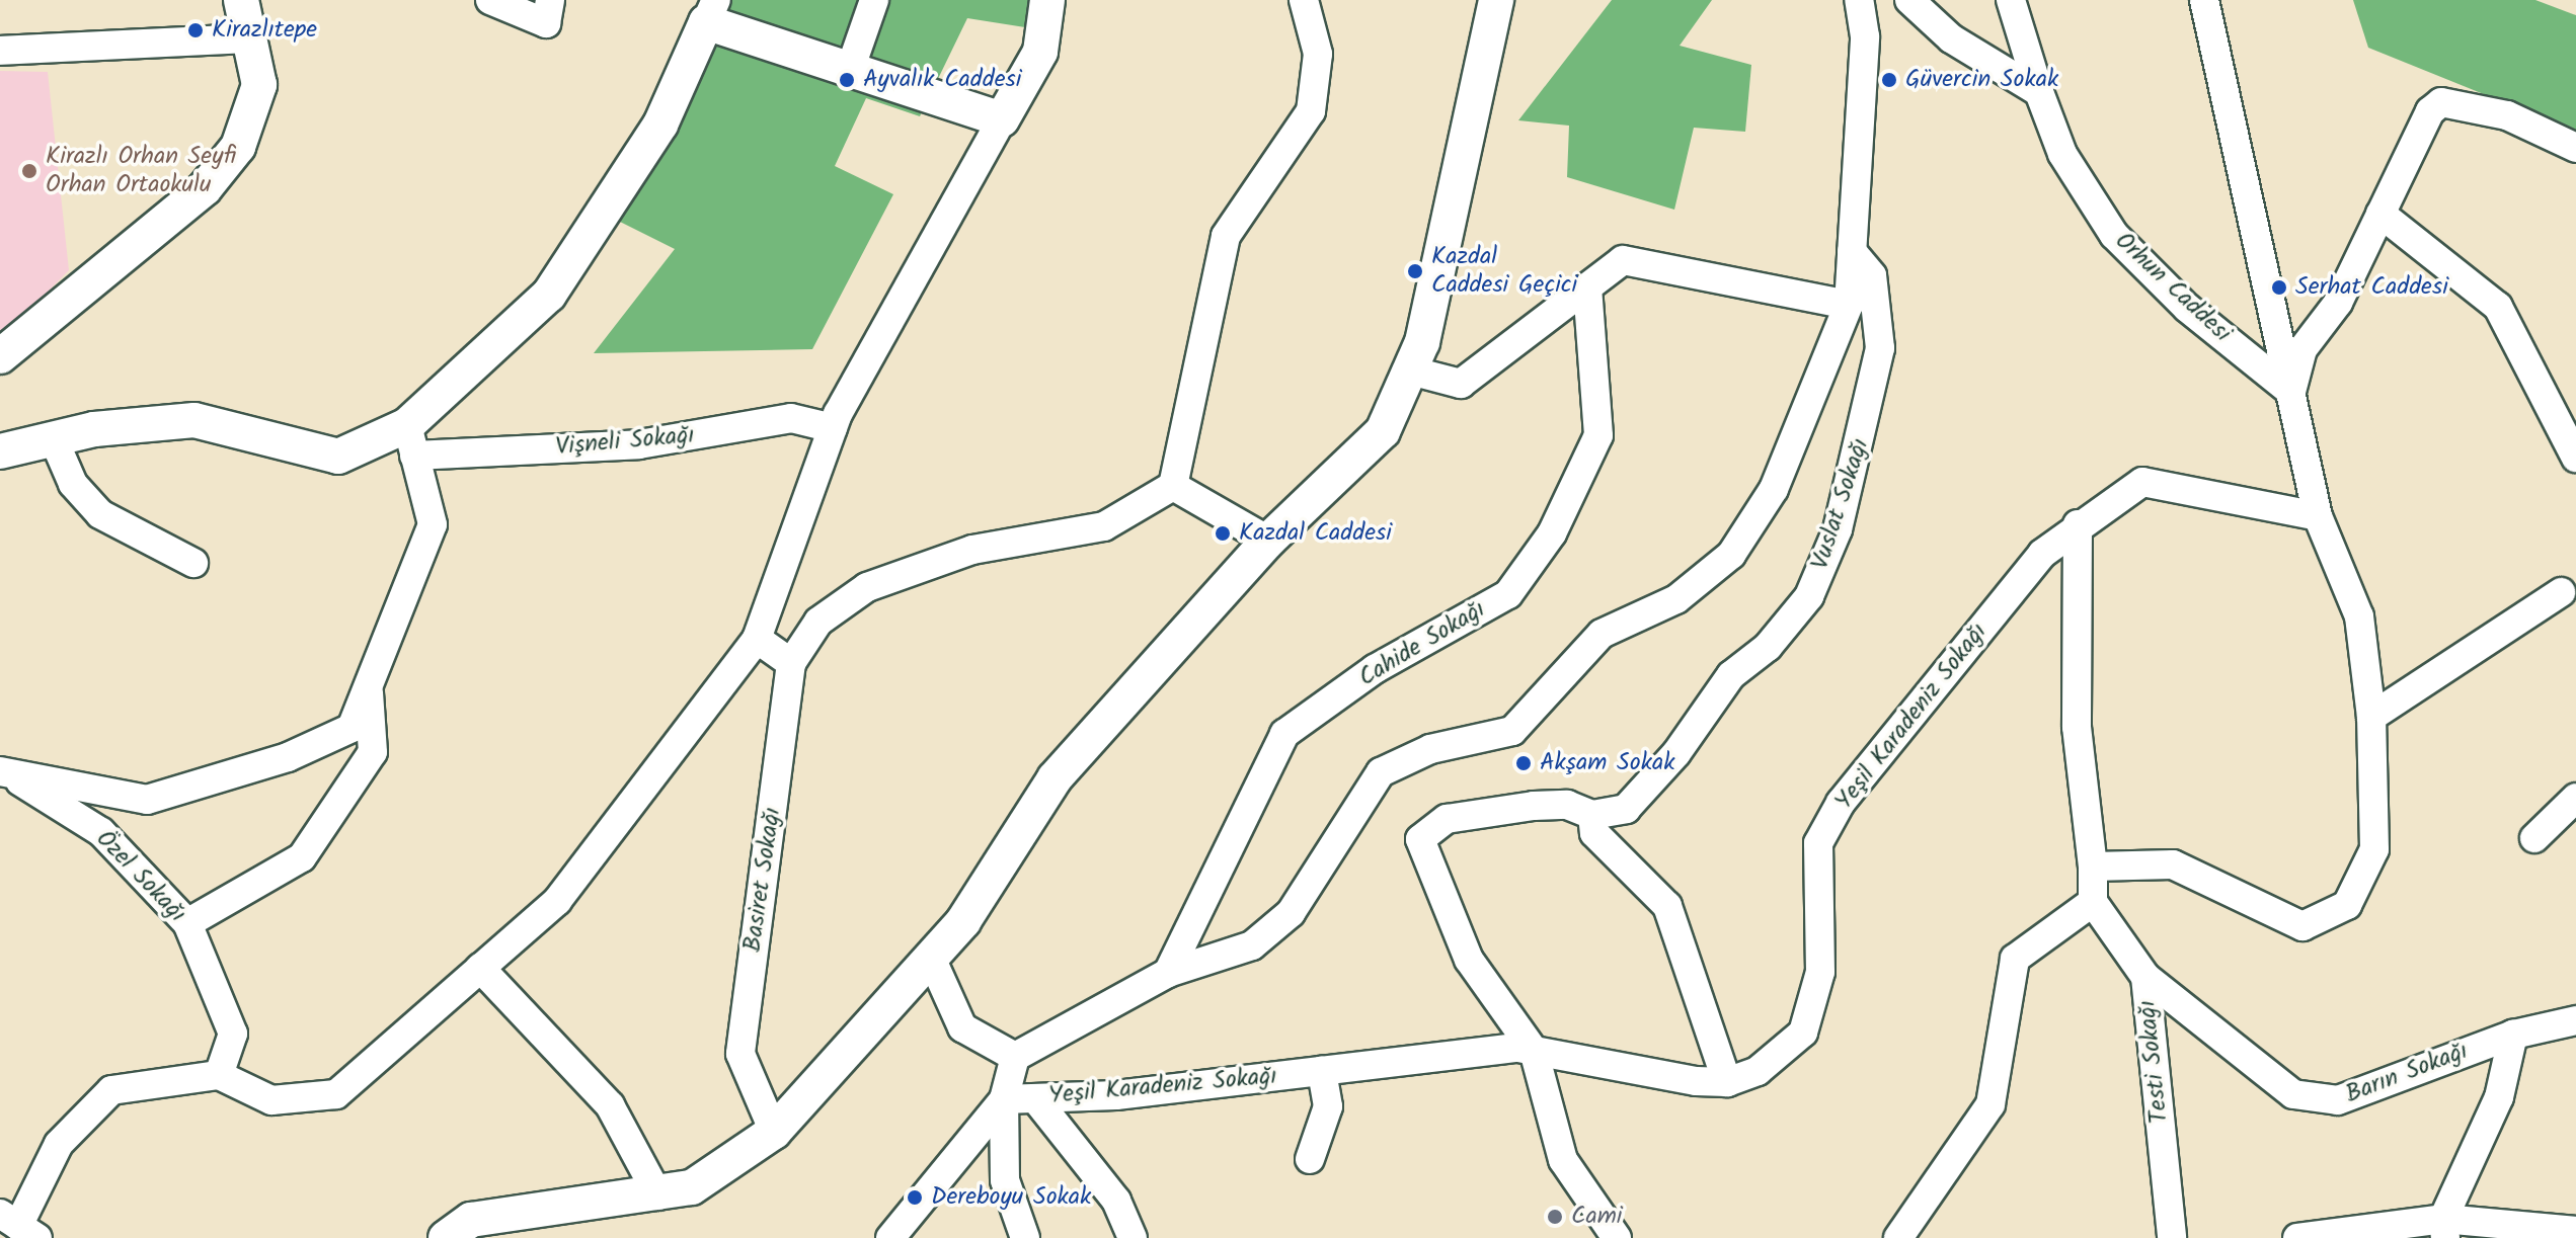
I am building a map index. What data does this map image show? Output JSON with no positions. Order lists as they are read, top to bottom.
{
  "streets": {
    "street": [
      "Orhun Caddesi",
      "Vişneli Sokağı",
      "Vuslat Sokağı",
      "Cahide Sokağı",
      "Yeşil Karadeniz Sokağı",
      "Özel Sokağı",
      "Basiret Sokağı",
      "Testi Sokağı",
      "Barın Sokağı"
    ]
  },
  "crossings": [
    ["Testi Sokağı", "Barın Sokağı"]
  ],
  "places": [
    "Kirazlıtepe",
    "Ayvalık Caddesi",
    "Güvercin Sokak",
    "Kirazlı Orhan Seyfi Orhan Ortaokulu",
    "Kazdal Caddesi Geçici",
    "Serhat Caddesi",
    "Kazdal Caddesi",
    "Akşam Sokak",
    "Dereboyu Sokak",
    "Cami"
  ]
}
